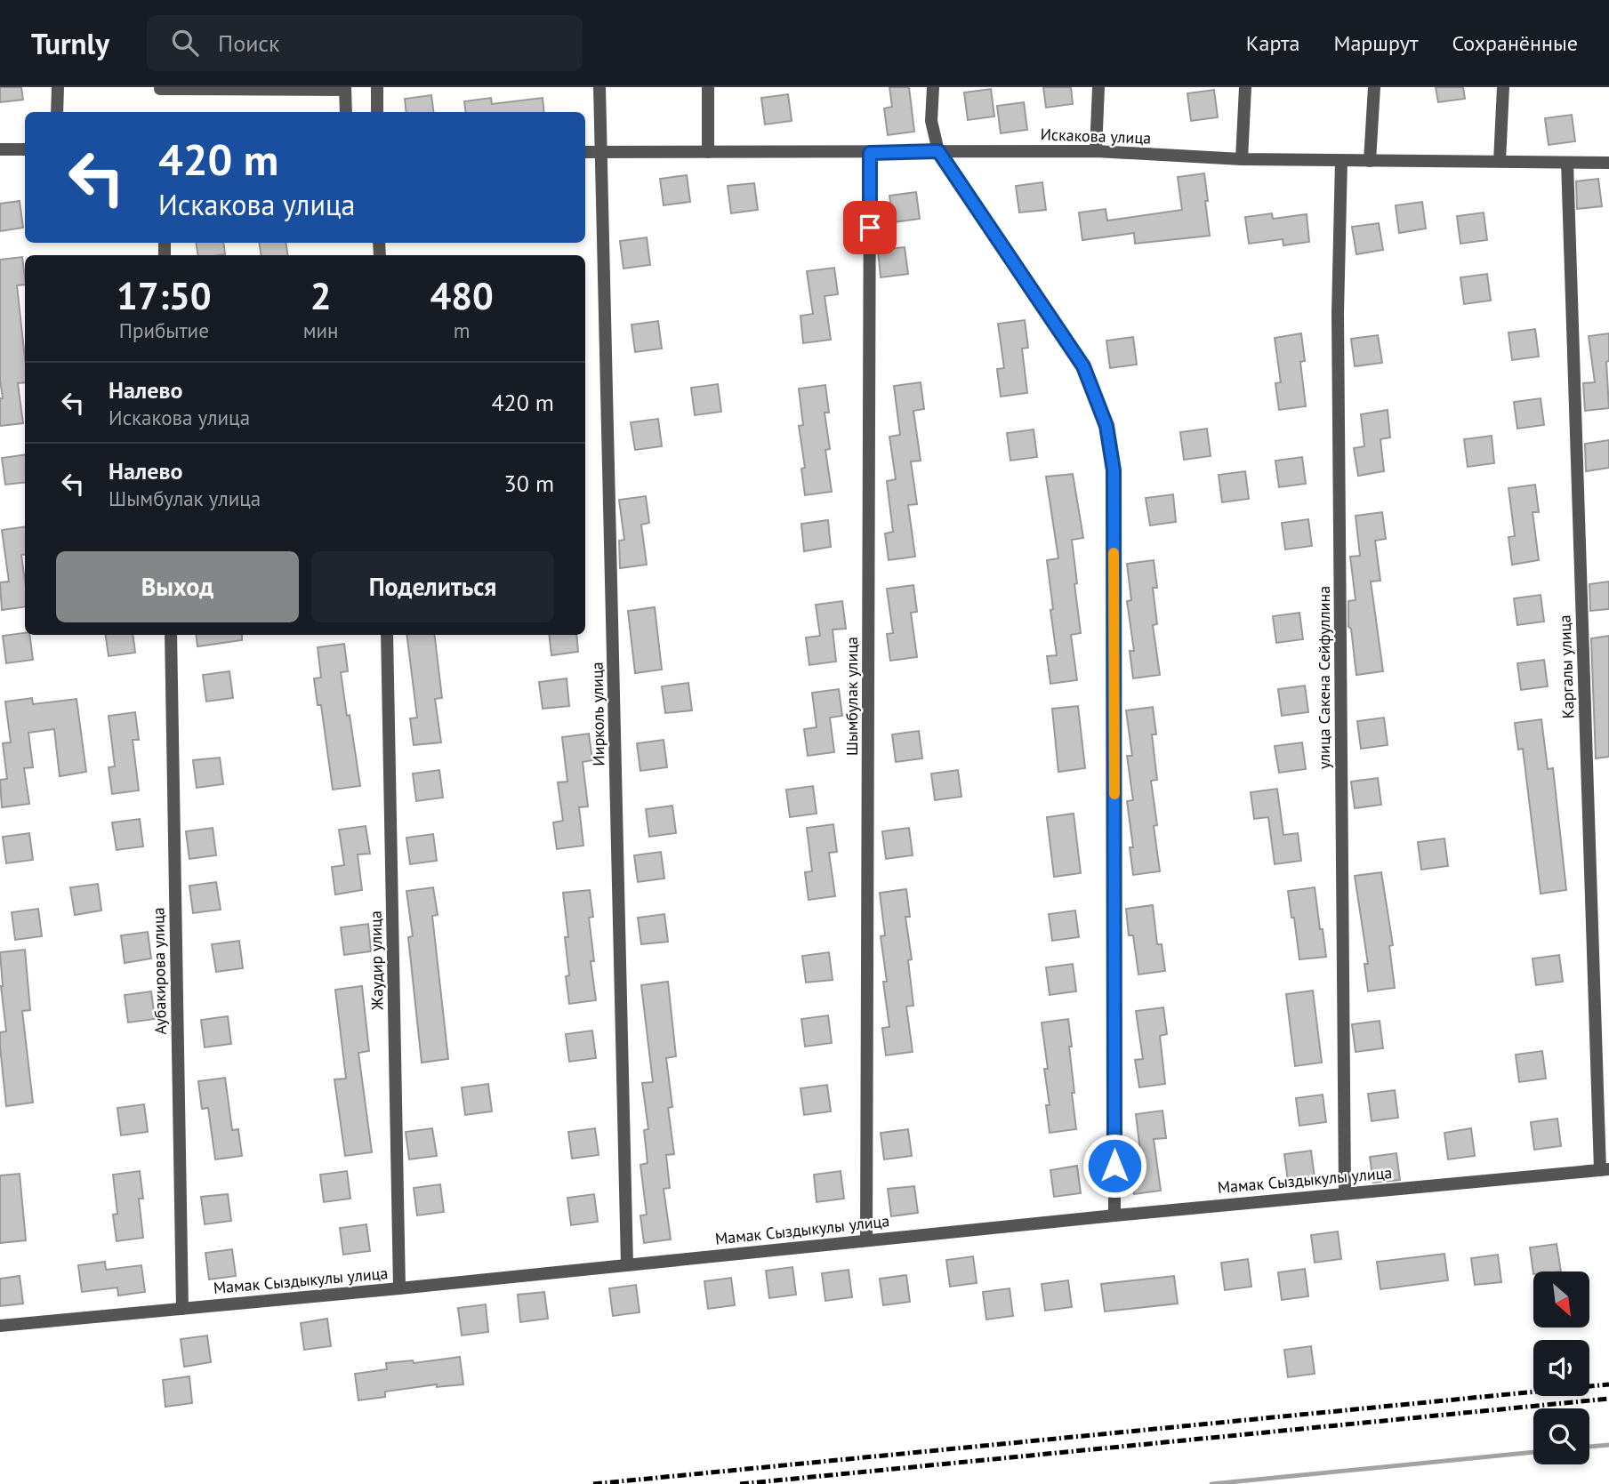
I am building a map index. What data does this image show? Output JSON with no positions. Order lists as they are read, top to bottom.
{
  "streets": {
    "street": [
      "Искакова улица",
      "Каргалы улица",
      "улица Сакена Сейфуллина",
      "Шымбулак улица",
      "Иирколь улица",
      "Жаудир улица",
      "Аубакирова улица",
      "Мамак Сыздыкулы улица"
    ]
  },
  "crossings": [
    ["Искакова улица", "Каргалы улица"],
    ["Искакова улица", "улица Сакена Сейфуллина"],
    ["Искакова улица", "Шымбулак улица"],
    ["Искакова улица", "Иирколь улица"],
    ["Каргалы улица", "Мамак Сыздыкулы улица"],
    ["улица Сакена Сейфуллина", "Мамак Сыздыкулы улица"],
    ["Шымбулак улица", "Мамак Сыздыкулы улица"],
    ["Иирколь улица", "Мамак Сыздыкулы улица"],
    ["Жаудир улица", "Мамак Сыздыкулы улица"],
    ["Аубакирова улица", "Мамак Сыздыкулы улица"]
  ],
  "north": "bottom right",
  "page": {
    "header": "Turnly",
    "search": "Поиск",
    "nav": ["Карта", "Маршрут", "Сохранённые"],
    "turn": ["420 m", "Искакова улица"],
    "eta": [
      "17:50",
      "Прибытие",
      "2",
      "мин",
      "480",
      "m"
    ],
    "list": [
      {
        "name": "Налево",
        "note": "Искакова улица",
        "value": "420 m"
      },
      {
        "name": "Налево",
        "note": "Шымбулак улица",
        "value": "30 m"
      }
    ],
    "buttons": ["Выход", "Поделиться"]
  }
}
